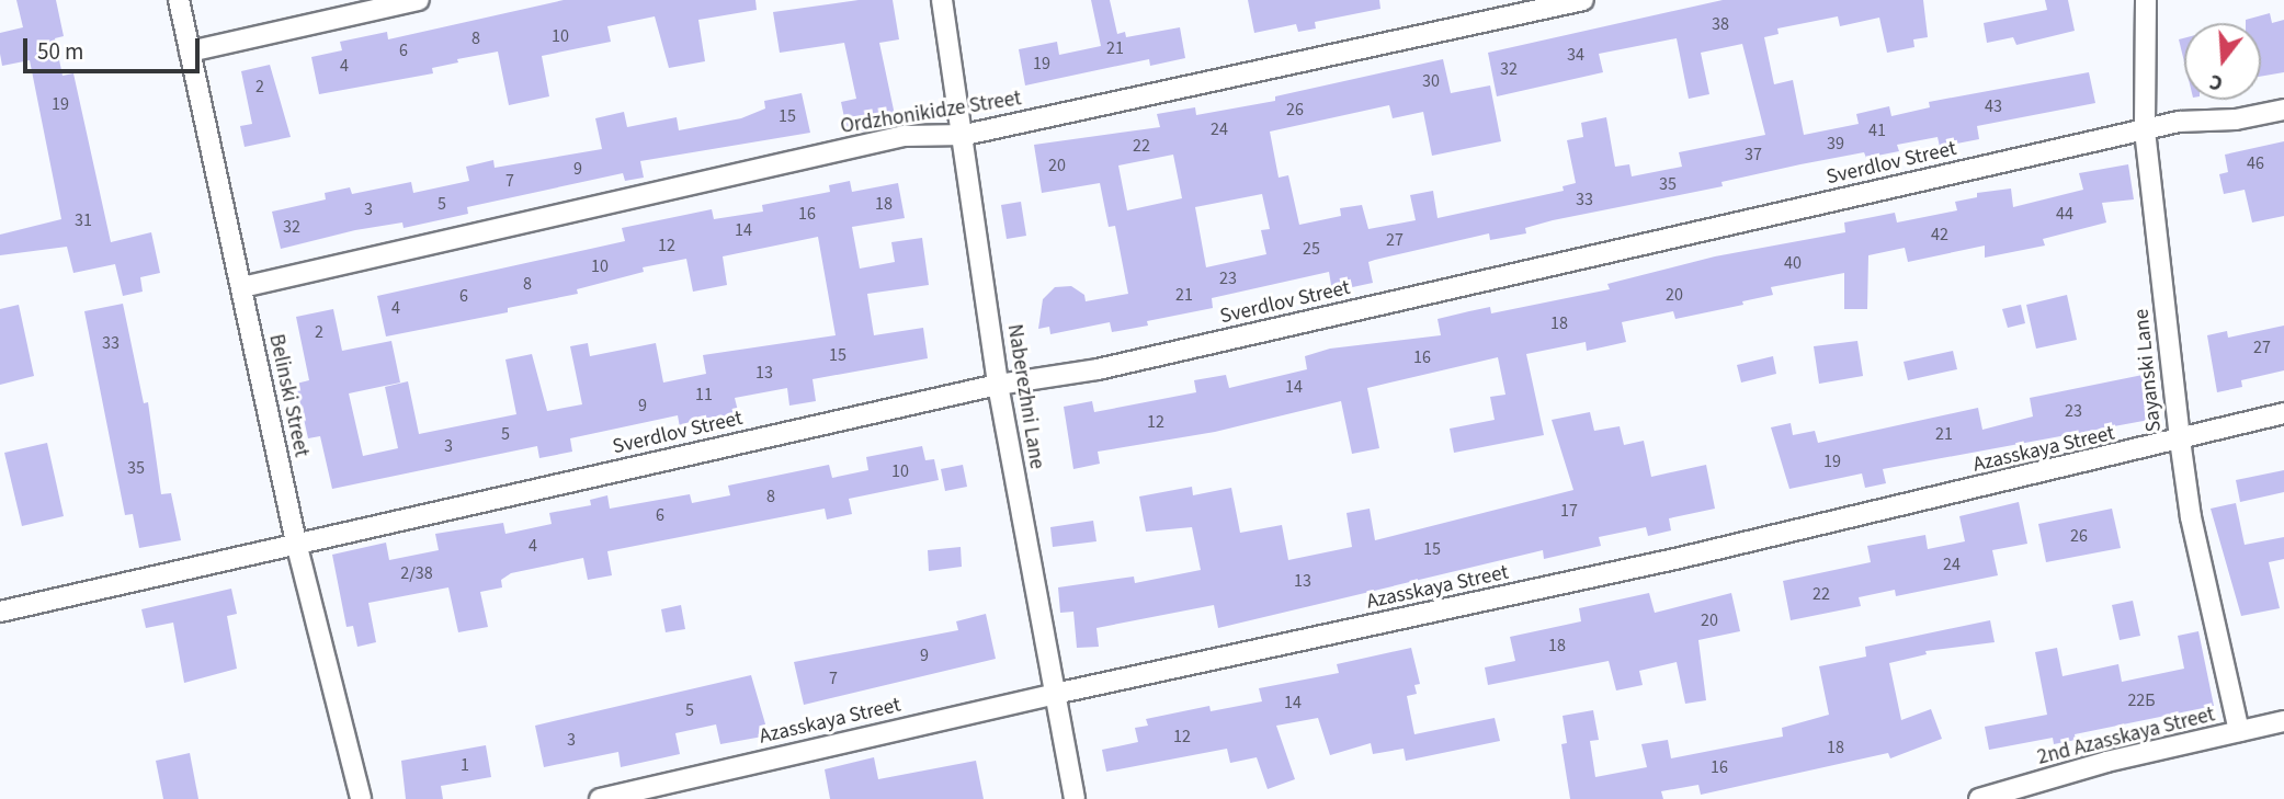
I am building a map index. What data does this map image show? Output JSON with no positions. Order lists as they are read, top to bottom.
{
  "streets": {
    "street": [
      "Ordzhonikidze Street",
      "Sverdlov Street",
      "Sayanski Lane",
      "Belinski Street",
      "Naberezhni Lane",
      "Azasskaya Street",
      "2nd Azasskaya Street"
    ]
  },
  "crossings": [
    ["Ordzhonikidze Street", "Belinski Street"],
    ["Ordzhonikidze Street", "Naberezhni Lane"],
    ["Sverdlov Street", "Sayanski Lane"],
    ["Sverdlov Street", "Belinski Street"],
    ["Sverdlov Street", "Naberezhni Lane"],
    ["Sayanski Lane", "Azasskaya Street"],
    ["Sayanski Lane", "2nd Azasskaya Street"],
    ["Naberezhni Lane", "Azasskaya Street"]
  ],
  "house_numbers": [
    "38",
    "10",
    "8",
    "21",
    "6",
    "34",
    "19",
    "4",
    "32",
    "30",
    "2",
    "19",
    "43",
    "26",
    "15",
    "24",
    "41",
    "39",
    "22",
    "37",
    "46",
    "20",
    "9",
    "7",
    "35",
    "33",
    "5",
    "18",
    "3",
    "16",
    "44",
    "31",
    "32",
    "14",
    "42",
    "27",
    "12",
    "25",
    "40",
    "10",
    "23",
    "8",
    "21",
    "20",
    "6",
    "4",
    "18",
    "2",
    "33",
    "27",
    "15",
    "16",
    "13",
    "14",
    "11",
    "9",
    "23",
    "12",
    "5",
    "21",
    "3",
    "19",
    "35",
    "10",
    "8",
    "17",
    "6",
    "26",
    "4",
    "15",
    "24",
    "2/38",
    "13",
    "22",
    "20",
    "18",
    "9",
    "7",
    "22Б",
    "14",
    "5",
    "12",
    "3",
    "18",
    "1",
    "16"
  ],
  "scale_bar": "50 m",
  "north": "bottom"
}
